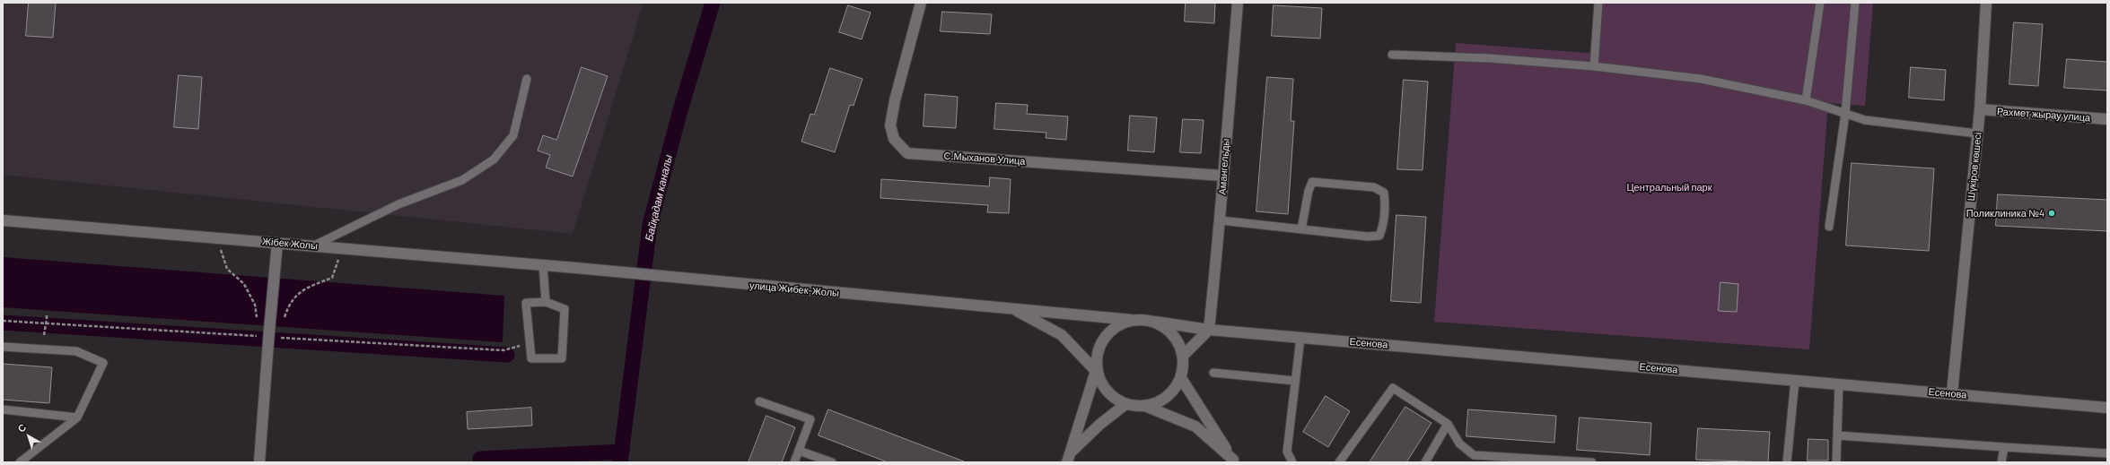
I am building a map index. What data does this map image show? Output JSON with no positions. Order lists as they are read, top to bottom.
{
  "streets": {
    "street": [
      "Рахмет жырау улица",
      "С.Мыханов Улица",
      "Амангельды",
      "Шүкіров көшесі",
      "Жібек Жолы",
      "улица Жибек-Жолы",
      "Есенова"
    ]
  },
  "crossings": [
    ["Рахмет жырау улица", "Шүкіров көшесі"],
    ["С.Мыханов Улица", "Амангельды"],
    ["Амангельды", "Есенова"],
    ["Шүкіров көшесі", "Есенова"],
    ["Жібек Жолы", "улица Жибек-Жолы"],
    ["улица Жибек-Жолы", "Есенова"]
  ],
  "water": ["Байқадам каналы"],
  "parks": ["Центральный парк"],
  "places": ["Поликлиника №4"],
  "north": "top left"
}
